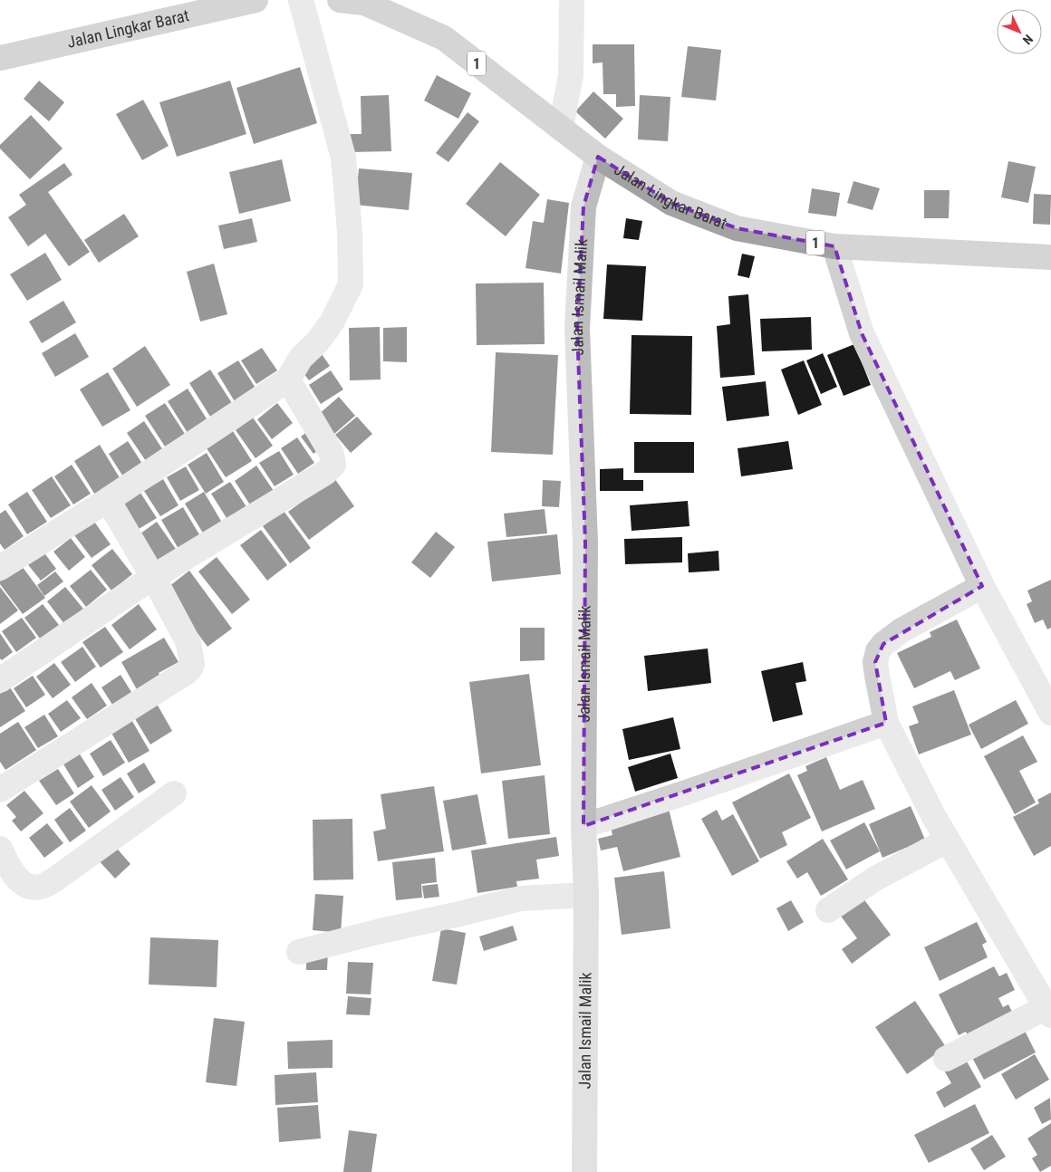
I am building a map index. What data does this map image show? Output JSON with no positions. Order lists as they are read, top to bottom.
{
  "streets": {
    "highway": ["Jalan Lingkar Barat", "1"],
    "main road": ["Jalan Ismail Malik"]
  },
  "crossings": [
    ["Jalan Lingkar Barat", "Jalan Ismail Malik"]
  ],
  "north": "bottom right"
}
